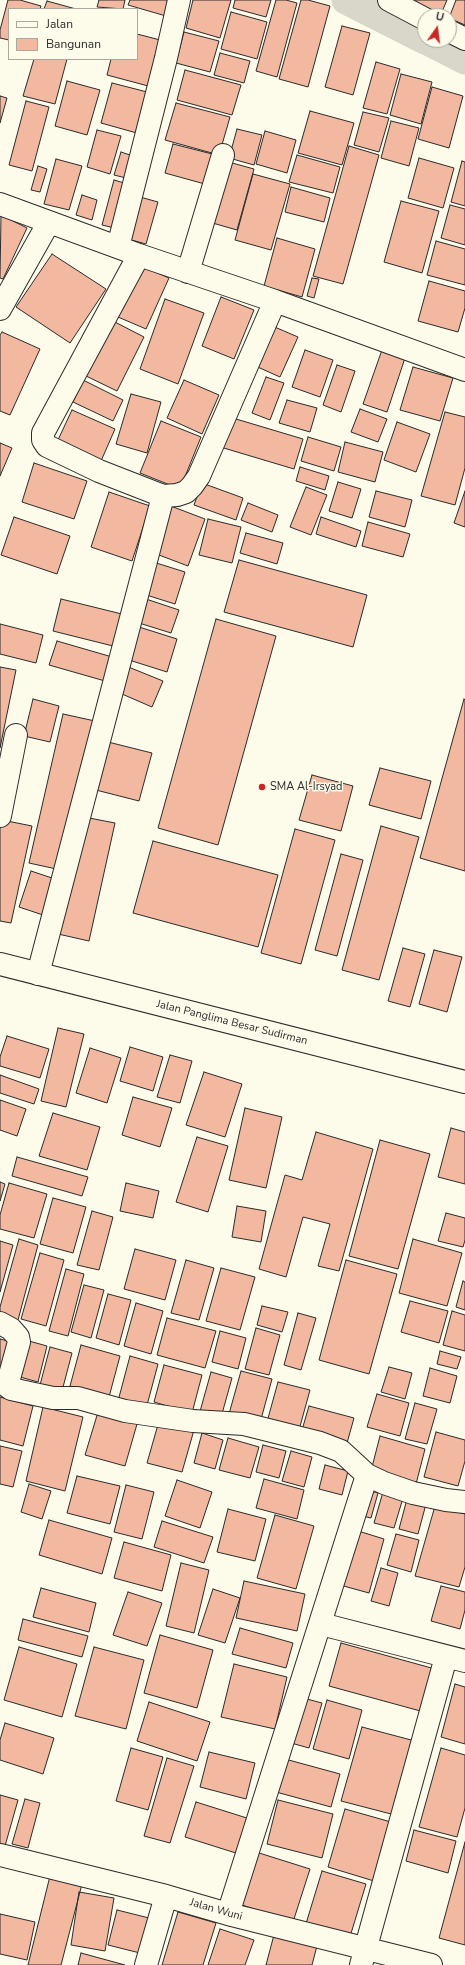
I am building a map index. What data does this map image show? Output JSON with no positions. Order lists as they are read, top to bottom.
{
  "streets": {
    "main road": ["Jalan Panglima Besar Sudirman", "Jalan Wuni"]
  },
  "places": ["SMA Al-Irsyad"],
  "legend": ["Jalan", "Bangunan"],
  "north": "top"
}
